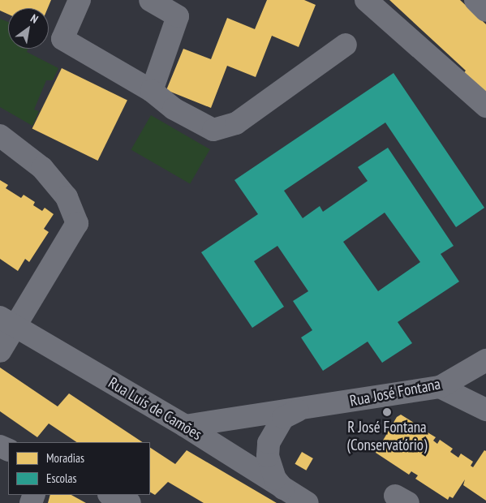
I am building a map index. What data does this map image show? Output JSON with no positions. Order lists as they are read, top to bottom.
{
  "streets": {
    "street": ["Rua José Fontana", "Rua Luís de Camões"]
  },
  "crossings": [
    ["Rua José Fontana", "Rua Luís de Camões"]
  ],
  "places": ["R José Fontana (Conservatório)"],
  "legend": ["Moradias", "Escolas"],
  "north": "top right"
}
